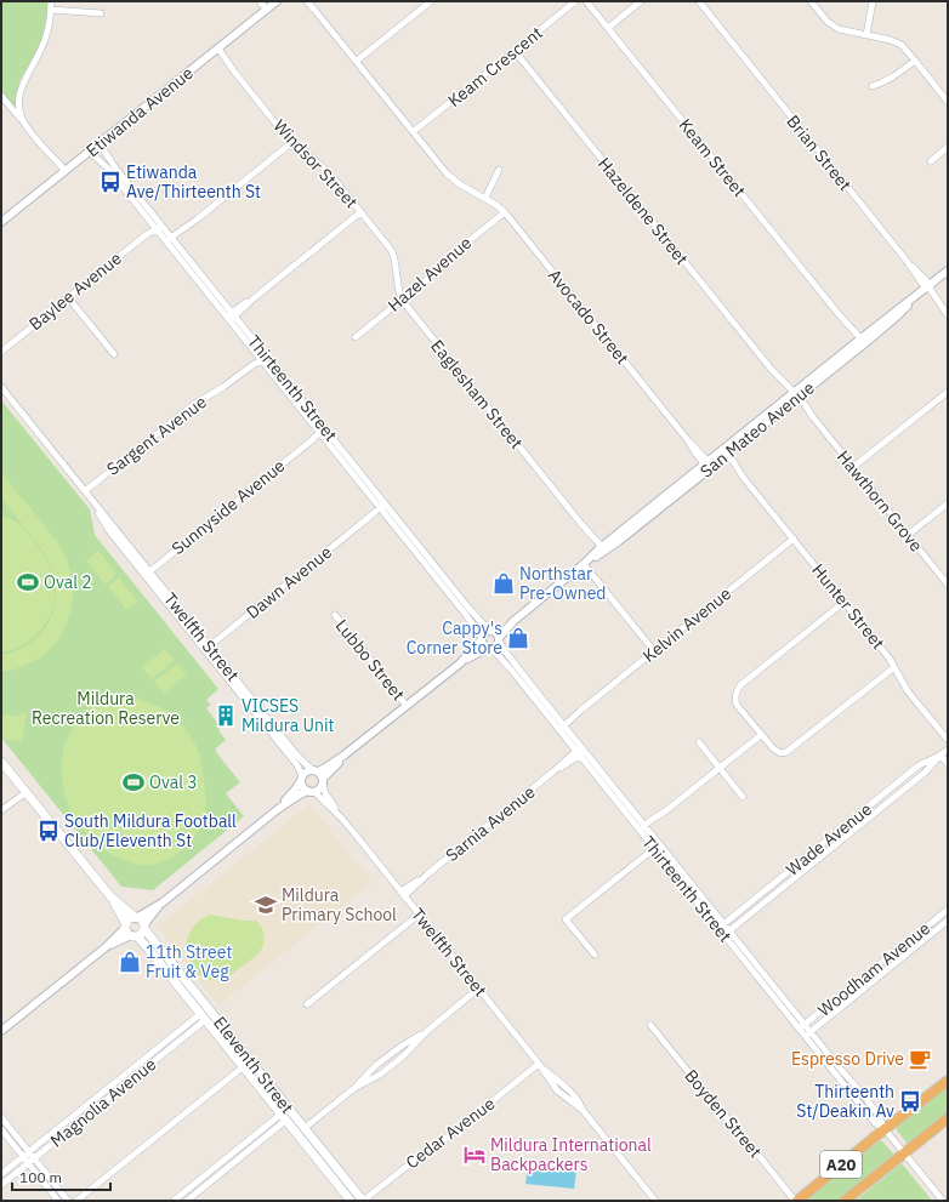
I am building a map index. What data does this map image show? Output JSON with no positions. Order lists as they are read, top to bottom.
{
  "streets": {
    "highway": ["A20"],
    "main road": ["Eleventh Street"],
    "street": [
      "Keam Crescent",
      "Etiwanda Avenue",
      "Brian Street",
      "Keam Street",
      "Windsor Street",
      "Hazeldene Street",
      "Hazel Avenue",
      "Baylee Avenue",
      "Avocado Street",
      "Thirteenth Street",
      "Eaglesham Street",
      "San Mateo Avenue",
      "Sargent Avenue",
      "Hawthorn Grove",
      "Sunnyside Avenue",
      "Dawn Avenue",
      "Hunter Street",
      "Kelvin Avenue",
      "Twelfth Street",
      "Lubbo Street",
      "Sarnia Avenue",
      "Wade Avenue",
      "Woodham Avenue",
      "Magnolia Avenue",
      "Boyden Street",
      "Cedar Avenue"
    ]
  },
  "crossings": [
    ["Keam Crescent", "Hazeldene Street"],
    ["Keam Crescent", "Avocado Street"],
    ["Etiwanda Avenue", "Windsor Street"],
    ["Etiwanda Avenue", "Thirteenth Street"],
    ["Brian Street", "San Mateo Avenue"],
    ["Keam Street", "San Mateo Avenue"],
    ["Windsor Street", "Eaglesham Street"],
    ["Hazeldene Street", "San Mateo Avenue"],
    ["Hazeldene Street", "Hawthorn Grove"],
    ["Hazel Avenue", "Avocado Street"],
    ["Hazel Avenue", "Eaglesham Street"],
    ["Baylee Avenue", "Thirteenth Street"],
    ["Avocado Street", "San Mateo Avenue"],
    ["Thirteenth Street", "San Mateo Avenue"],
    ["Thirteenth Street", "Sargent Avenue"],
    ["Thirteenth Street", "Sunnyside Avenue"],
    ["Thirteenth Street", "Dawn Avenue"],
    ["Thirteenth Street", "Kelvin Avenue"],
    ["Thirteenth Street", "Sarnia Avenue"],
    ["Thirteenth Street", "Wade Avenue"],
    ["Thirteenth Street", "Woodham Avenue"],
    ["Thirteenth Street", "A20"],
    ["Eaglesham Street", "San Mateo Avenue"],
    ["San Mateo Avenue", "Hawthorn Grove"],
    ["San Mateo Avenue", "Hunter Street"],
    ["Sargent Avenue", "Twelfth Street"],
    ["Sunnyside Avenue", "Twelfth Street"],
    ["Dawn Avenue", "Twelfth Street"],
    ["Hunter Street", "Kelvin Avenue"],
    ["Twelfth Street", "Sarnia Avenue"],
    ["Twelfth Street", "Cedar Avenue"],
    ["Eleventh Street", "Magnolia Avenue"],
    ["Eleventh Street", "Cedar Avenue"],
    ["Boyden Street", "A20"]
  ],
  "parks": ["Mildura Recreation Reserve"],
  "places": {
    "bus stop": ["Etiwanda Ave/Thirteenth St", "South Mildura Football Club/Eleventh St", "Thirteenth St/Deakin Av"],
    "sports": ["Oval 2", "Oval 3"],
    "shop": ["Northstar Pre-Owned", "Cappy's Corner Store", "11th Street Fruit & Veg"],
    "building": ["VICSES Mildura Unit"],
    "school or university": ["Mildura Primary School"],
    "cafe": ["Espresso Drive"],
    "hotel": ["Mildura International Backpackers"]
  },
  "scale_bar": "100 m"
}
